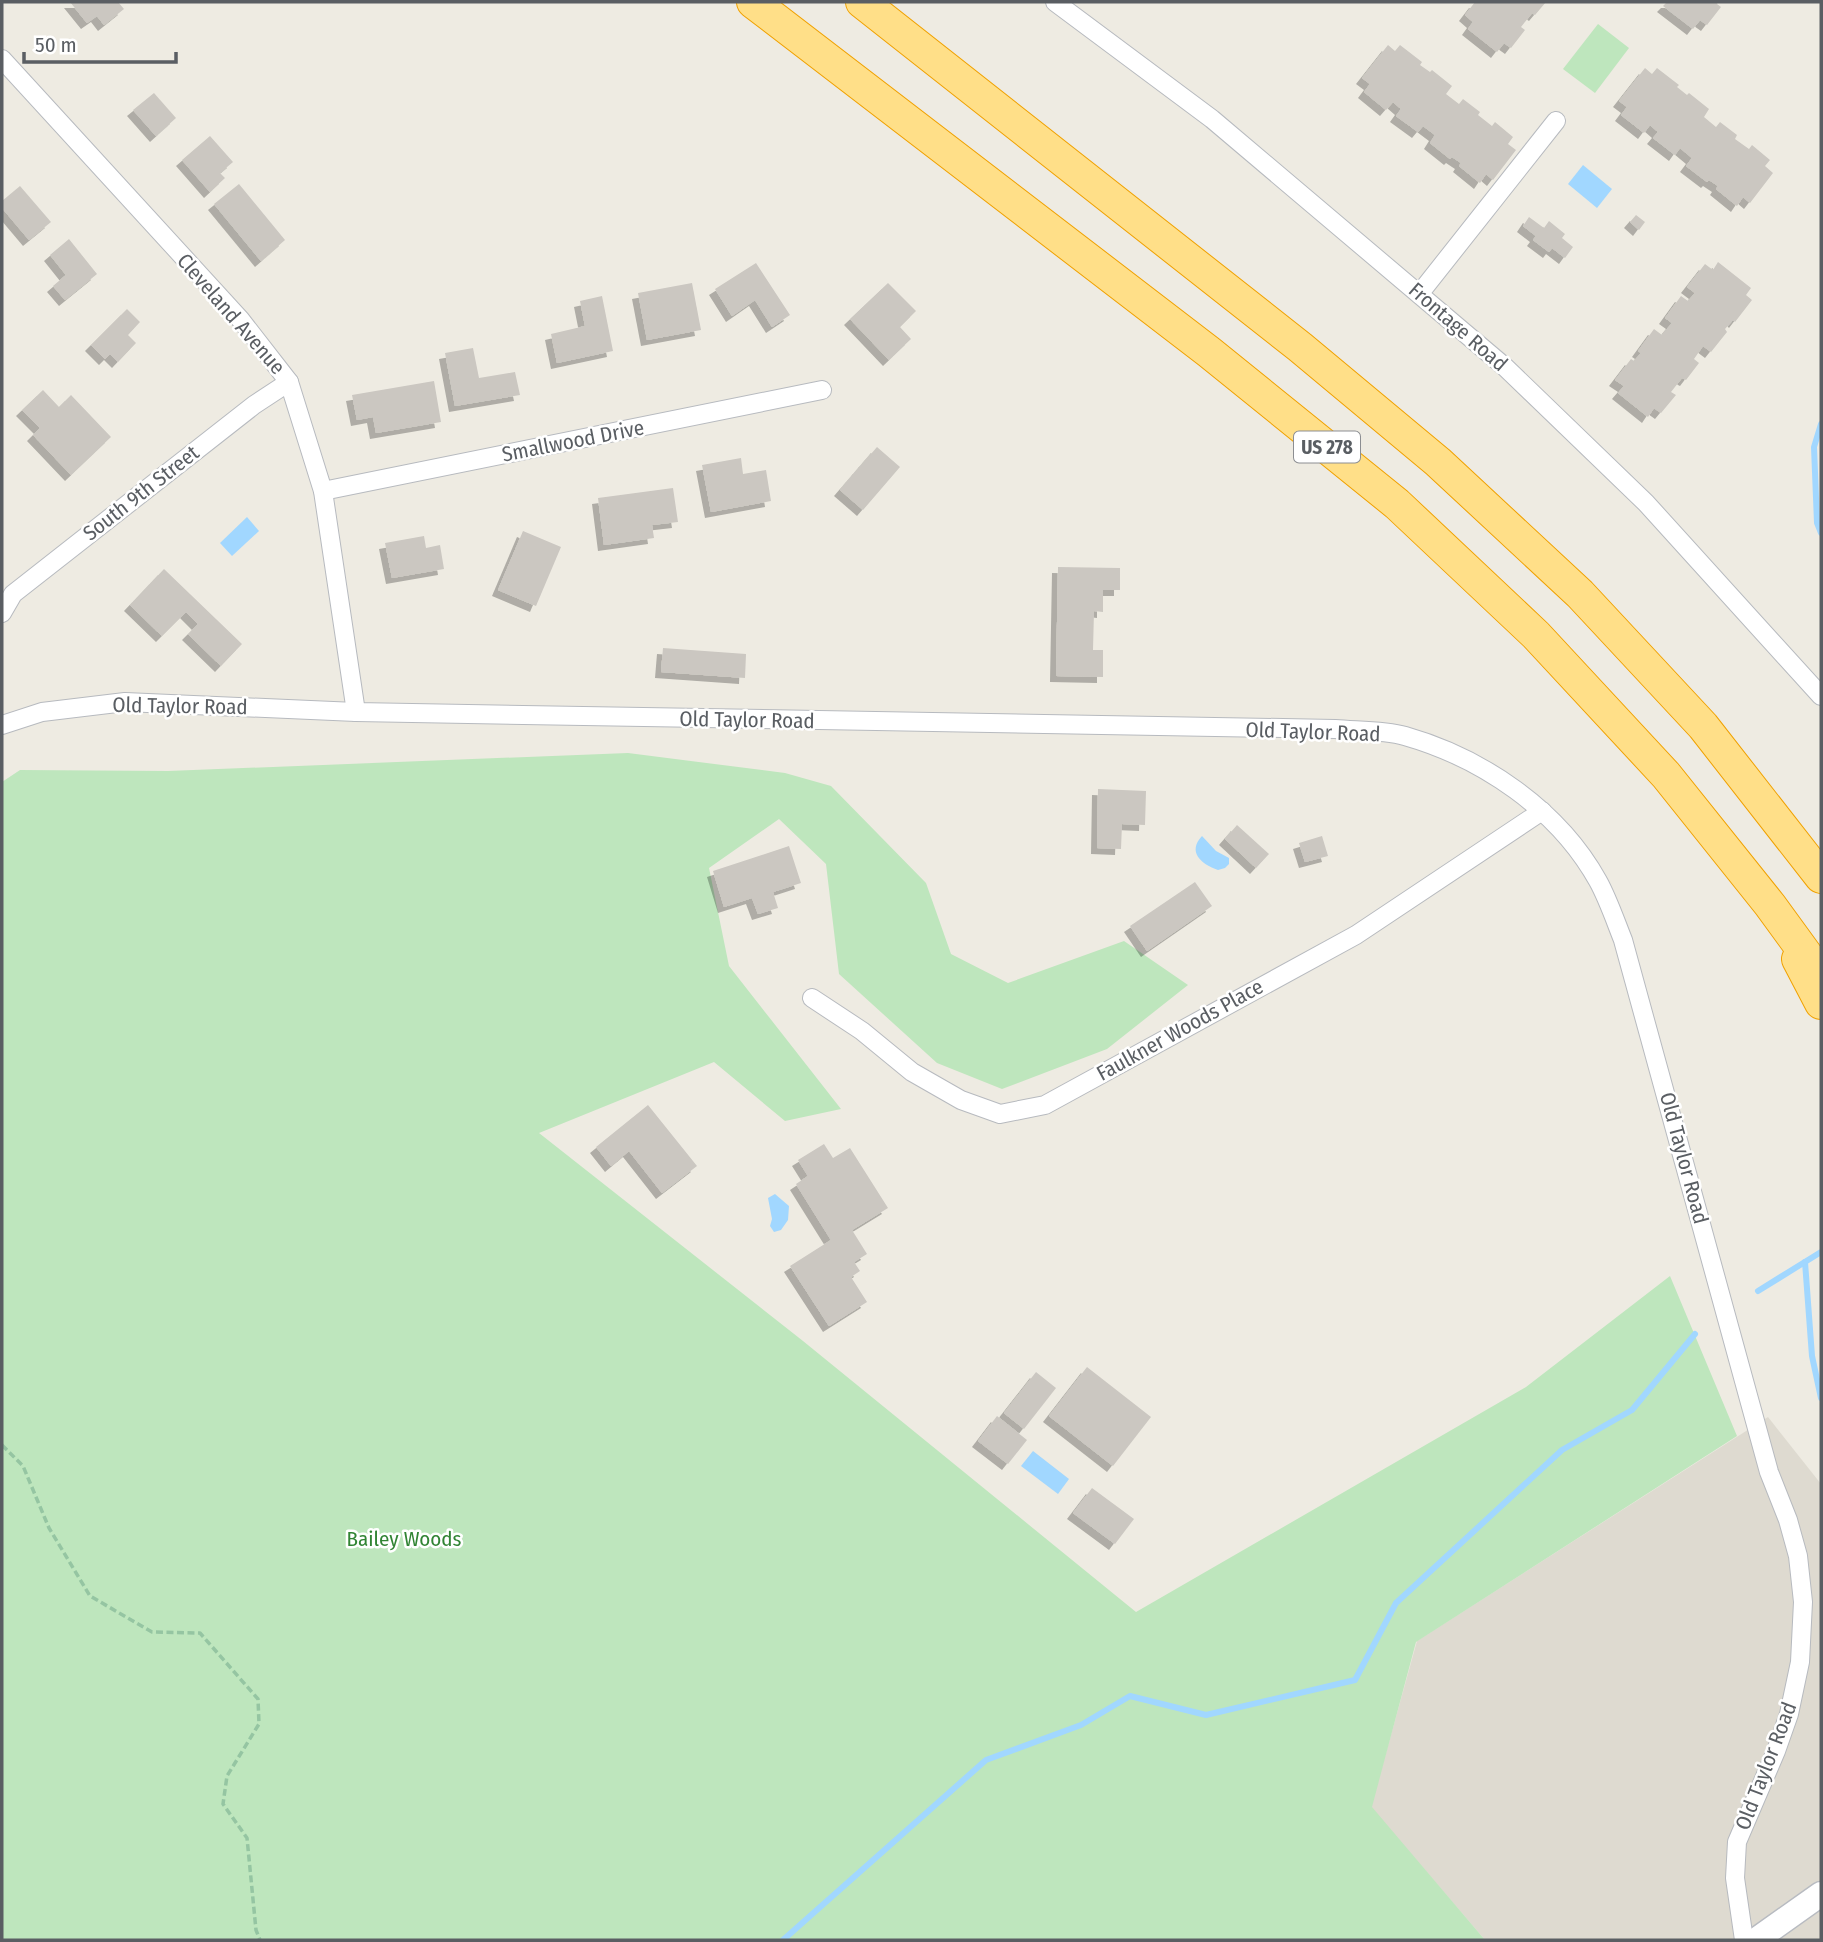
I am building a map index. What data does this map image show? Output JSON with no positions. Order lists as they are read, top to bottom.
{
  "streets": {
    "highway": ["US 278"],
    "street": [
      "Cleveland Avenue",
      "Frontage Road",
      "Smallwood Drive",
      "South 9th Street",
      "Old Taylor Road",
      "Faulkner Woods Place"
    ]
  },
  "crossings": [
    ["Cleveland Avenue", "Smallwood Drive"],
    ["Cleveland Avenue", "South 9th Street"],
    ["Cleveland Avenue", "Old Taylor Road"],
    ["Old Taylor Road", "Faulkner Woods Place"]
  ],
  "parks": ["Bailey Woods"],
  "scale_bar": "50 m"
}
